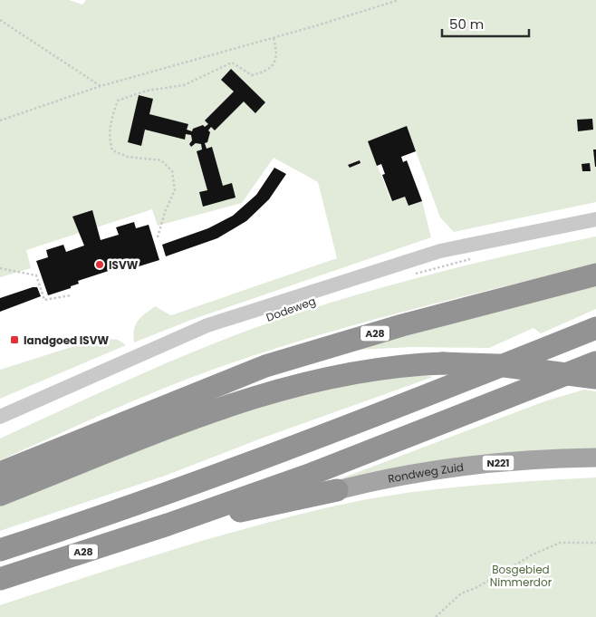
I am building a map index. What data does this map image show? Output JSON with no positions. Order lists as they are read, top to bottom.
{
  "streets": {
    "highway": ["A28"],
    "main road": ["N221", "Rondweg Zuid"],
    "street": ["Dodeweg"]
  },
  "crossings": [
    ["A28", "Rondweg Zuid"]
  ],
  "parks": ["Bosgebied Nimmerdor"],
  "places": {
    "other": ["ISVW"],
    "transit": ["landgoed ISVW"]
  },
  "scale_bar": "50 m"
}
